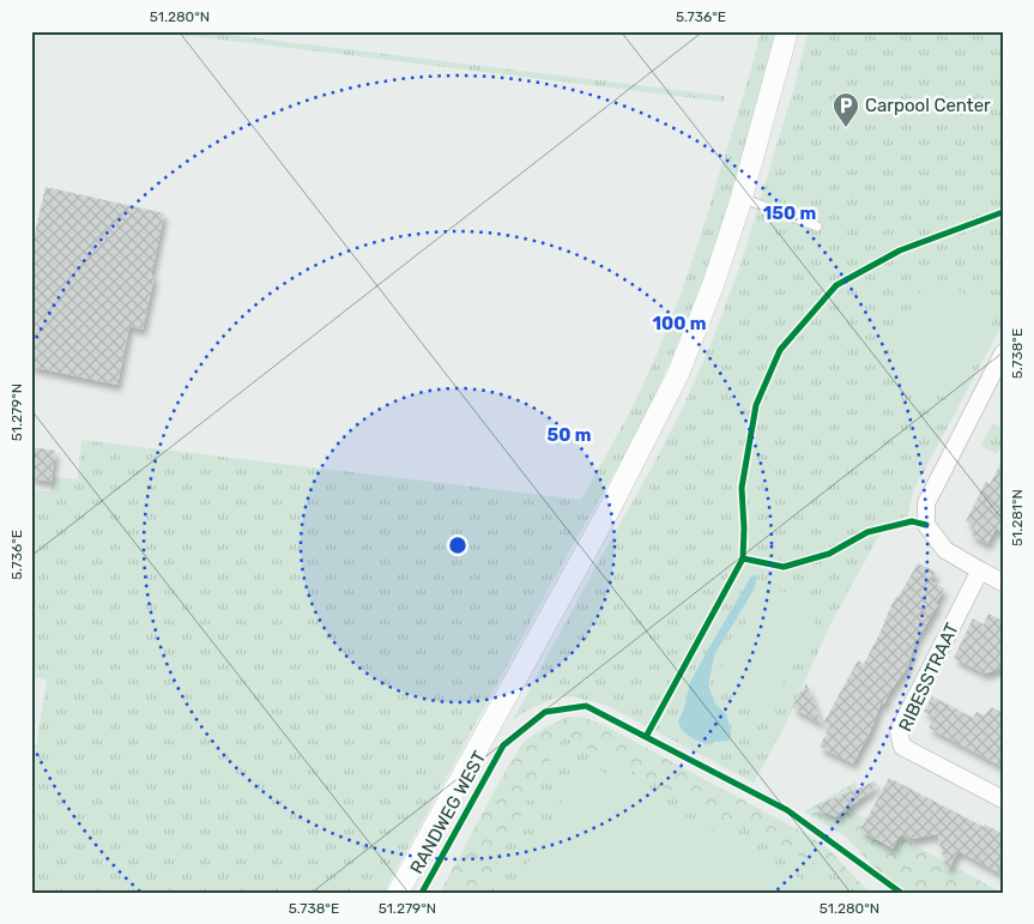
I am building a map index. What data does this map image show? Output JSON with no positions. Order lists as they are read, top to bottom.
{
  "streets": {
    "street": ["RIBESSTRAAT", "RANDWEG WEST"]
  },
  "places": {
    "parking": ["Carpool Center"]
  },
  "coordinates": [
    "51.280°N",
    "5.736°E",
    "5.738°E",
    "51.279°N",
    "51.281°N"
  ],
  "rings": ["150 m", "100 m", "50 m"]
}
